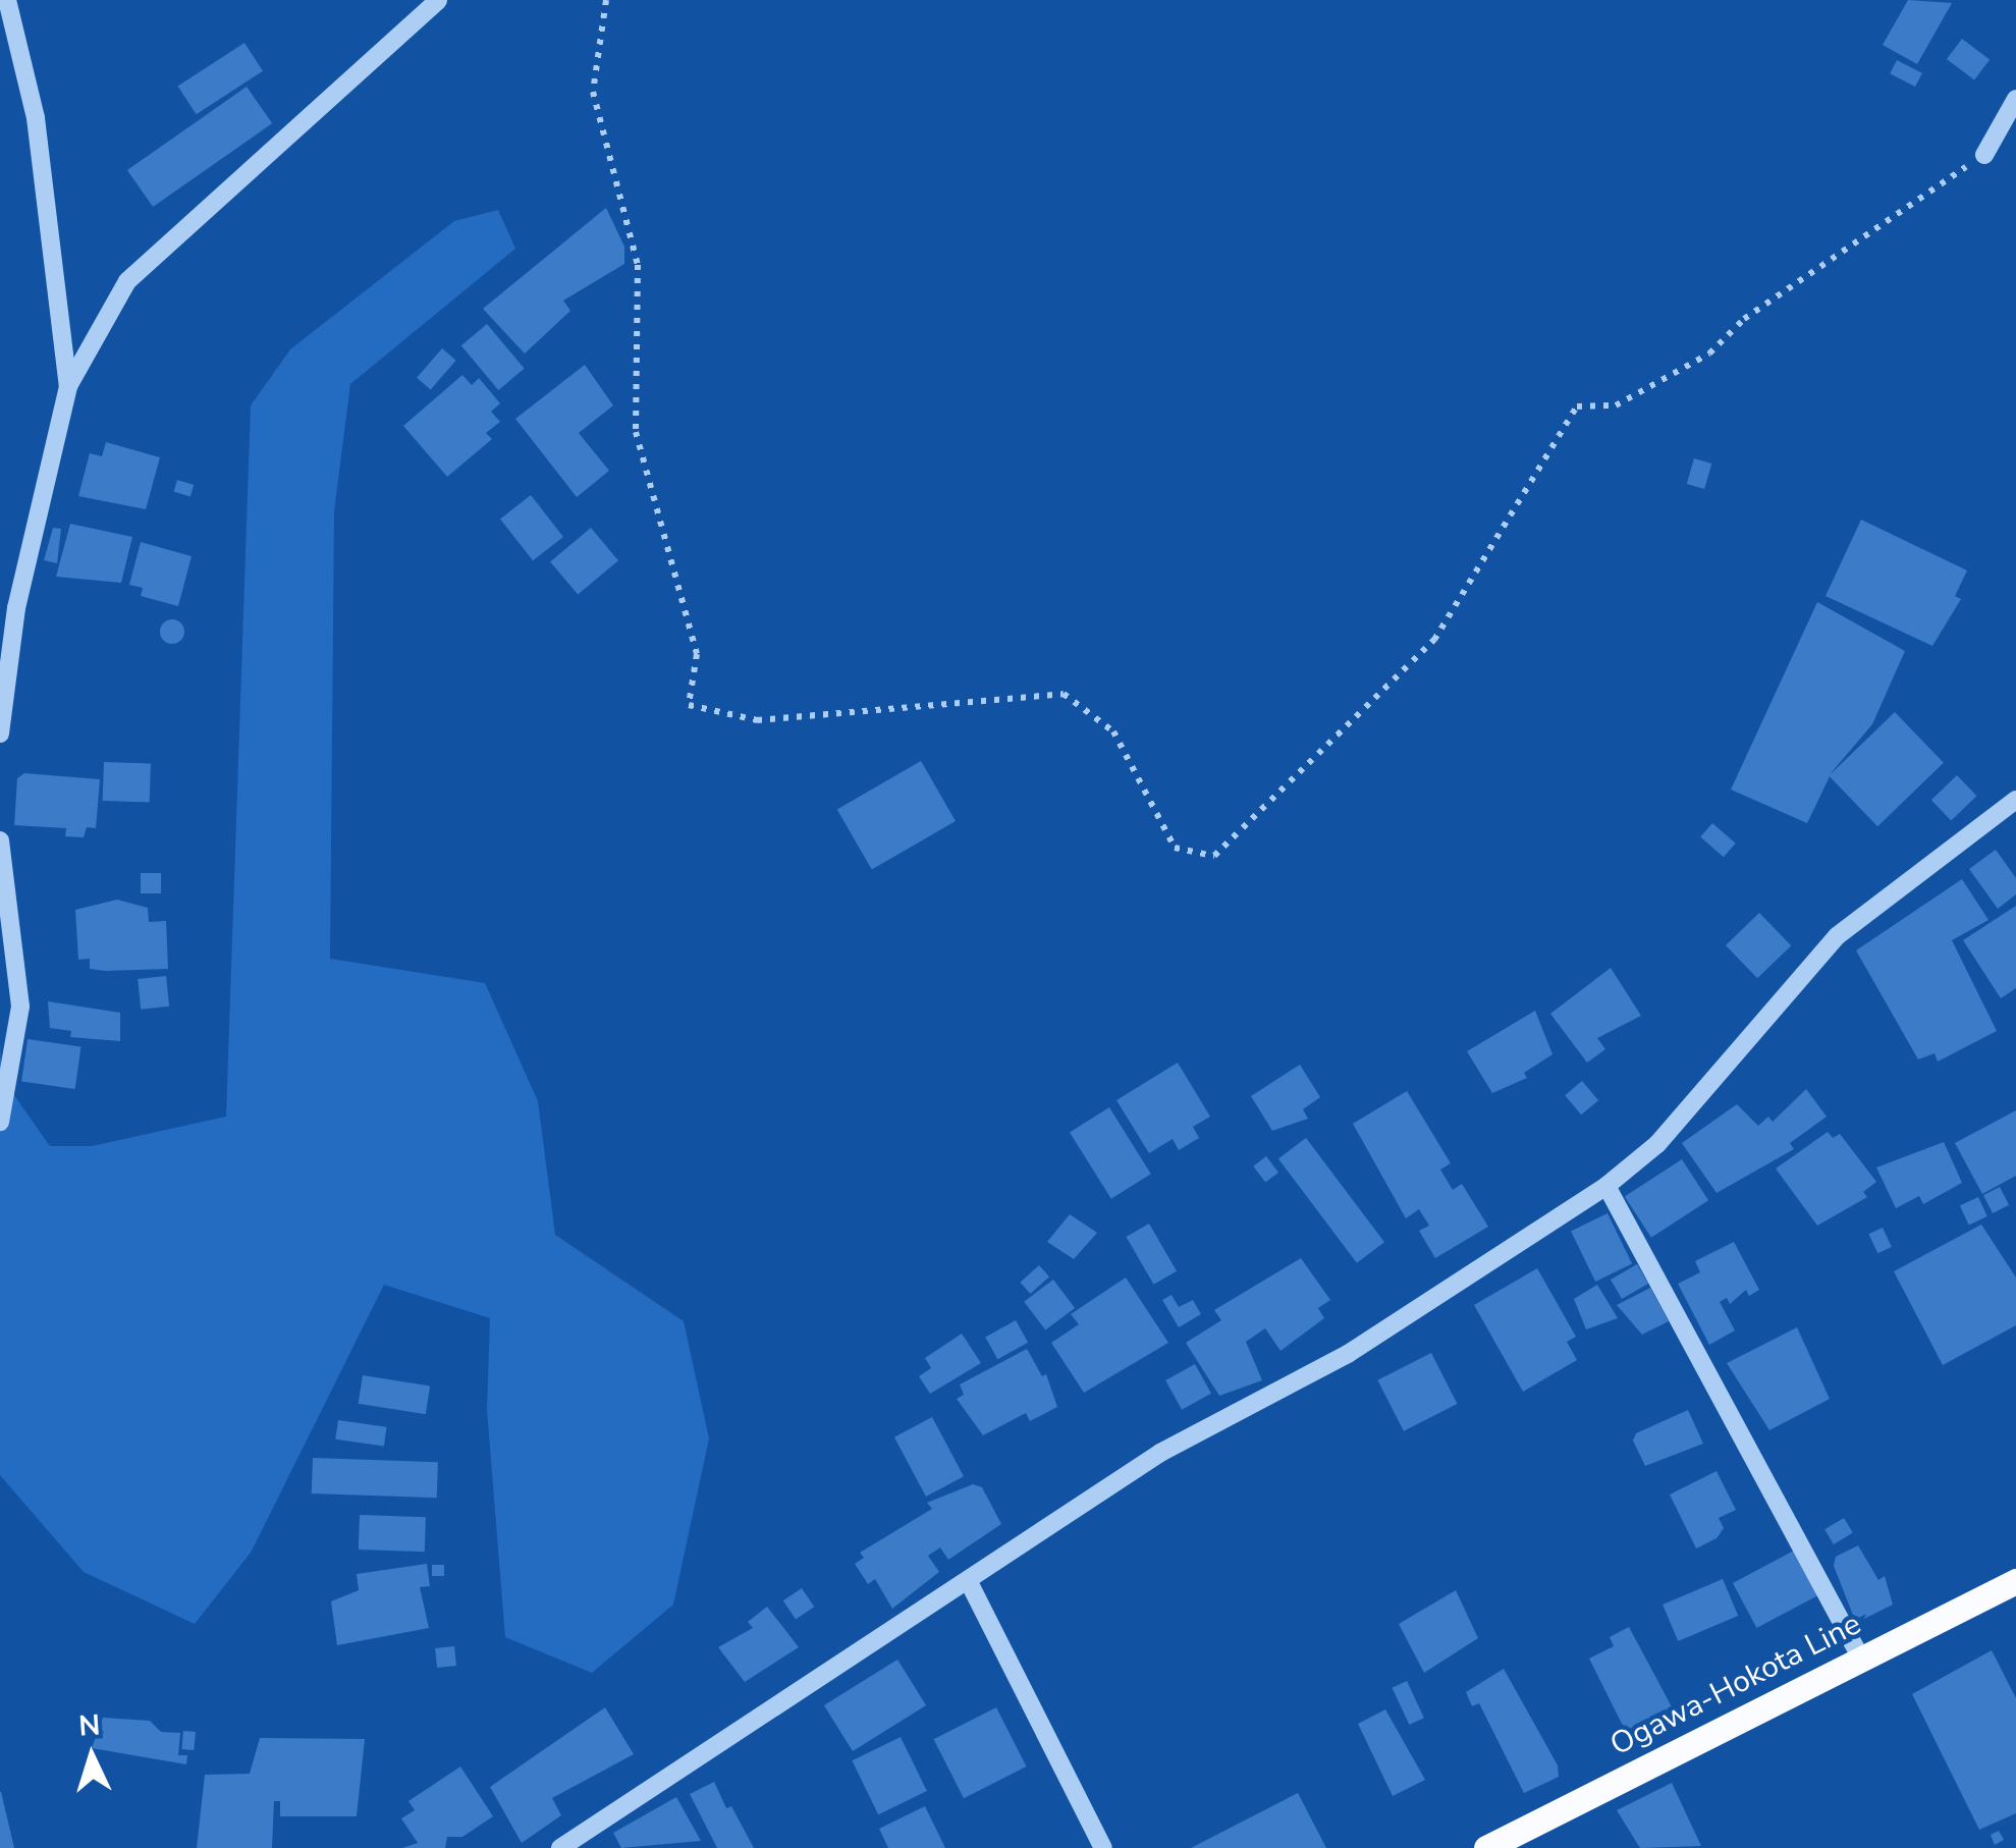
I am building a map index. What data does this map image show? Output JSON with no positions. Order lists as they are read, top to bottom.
{
  "streets": {
    "main road": ["Ogawa-Hokota Line"]
  },
  "north": "top"
}
